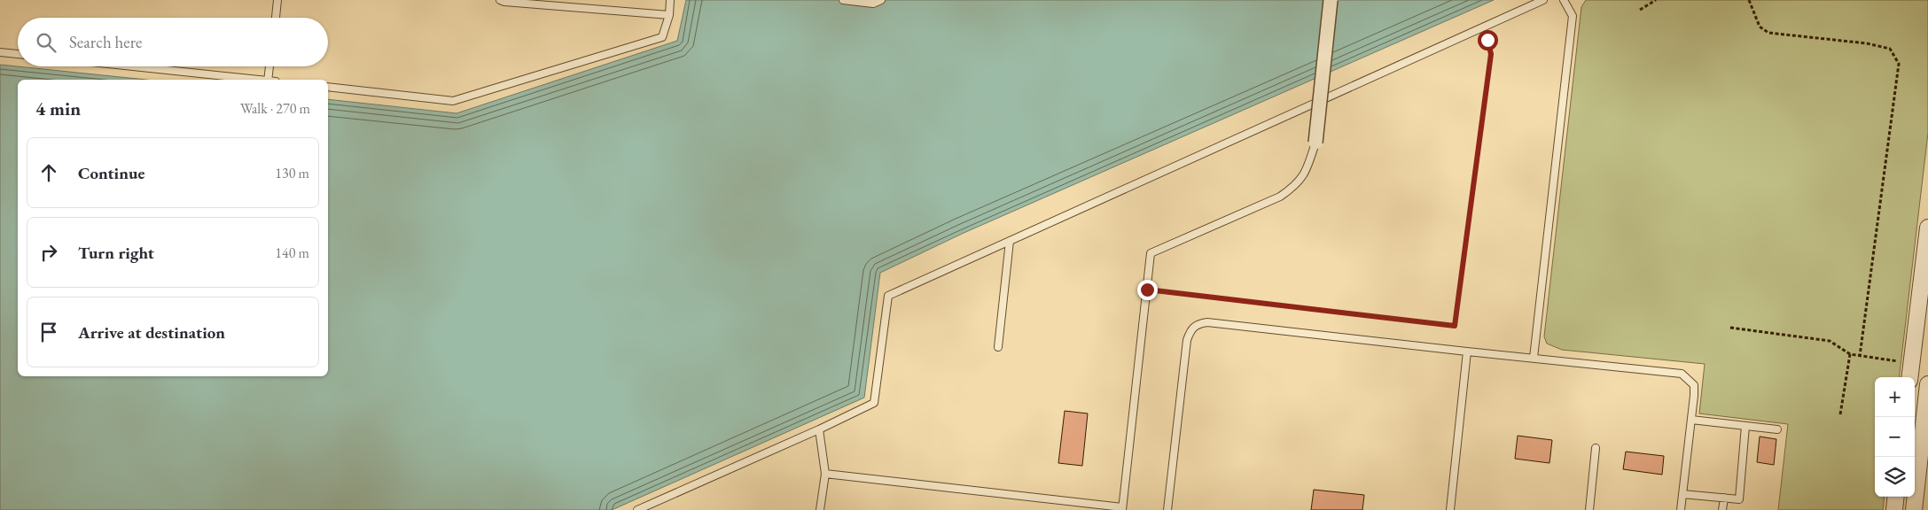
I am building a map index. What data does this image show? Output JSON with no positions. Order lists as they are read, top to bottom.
{
  "page": {
    "search": "Search here",
    "heading": ["4 min", "Walk · 270 m"],
    "list": [
      ["Continue", "130 m"],
      ["Turn right", "140 m"],
      "Arrive at destination"
    ],
    "map_buttons": ["+", "−"]
  }
}
